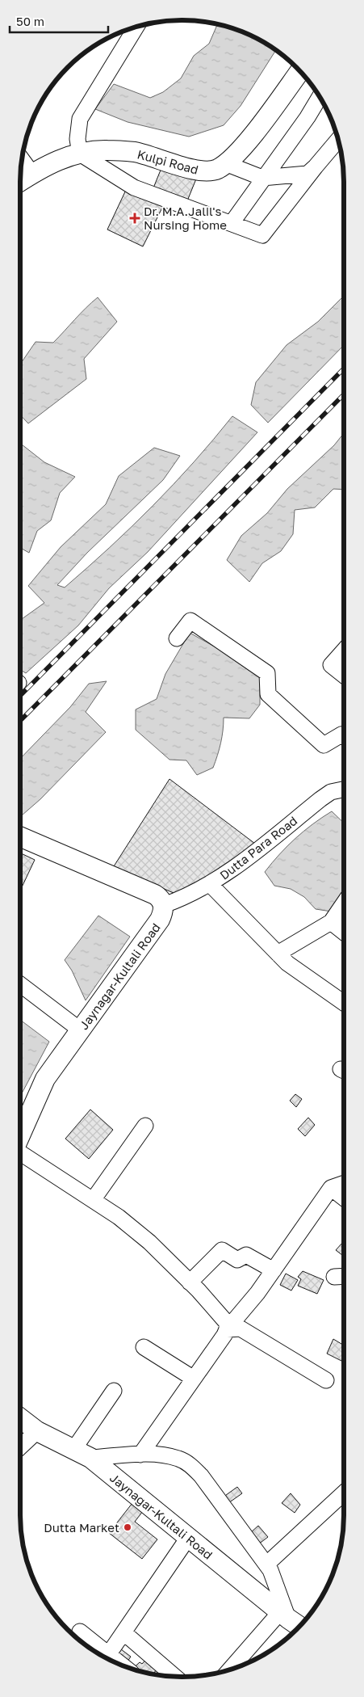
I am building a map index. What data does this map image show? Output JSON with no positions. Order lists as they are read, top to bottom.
{
  "streets": {
    "main road": ["Kulpi Road", "Jaynagar-Kultali Road"],
    "street": ["Dutta Para Road"]
  },
  "crossings": [
    ["Dutta Para Road", "Jaynagar-Kultali Road"]
  ],
  "places": {
    "health": ["Dr. M.A.Jalil's Nursing Home"],
    "other": ["Dutta Market"]
  },
  "scale_bar": "50 m"
}
